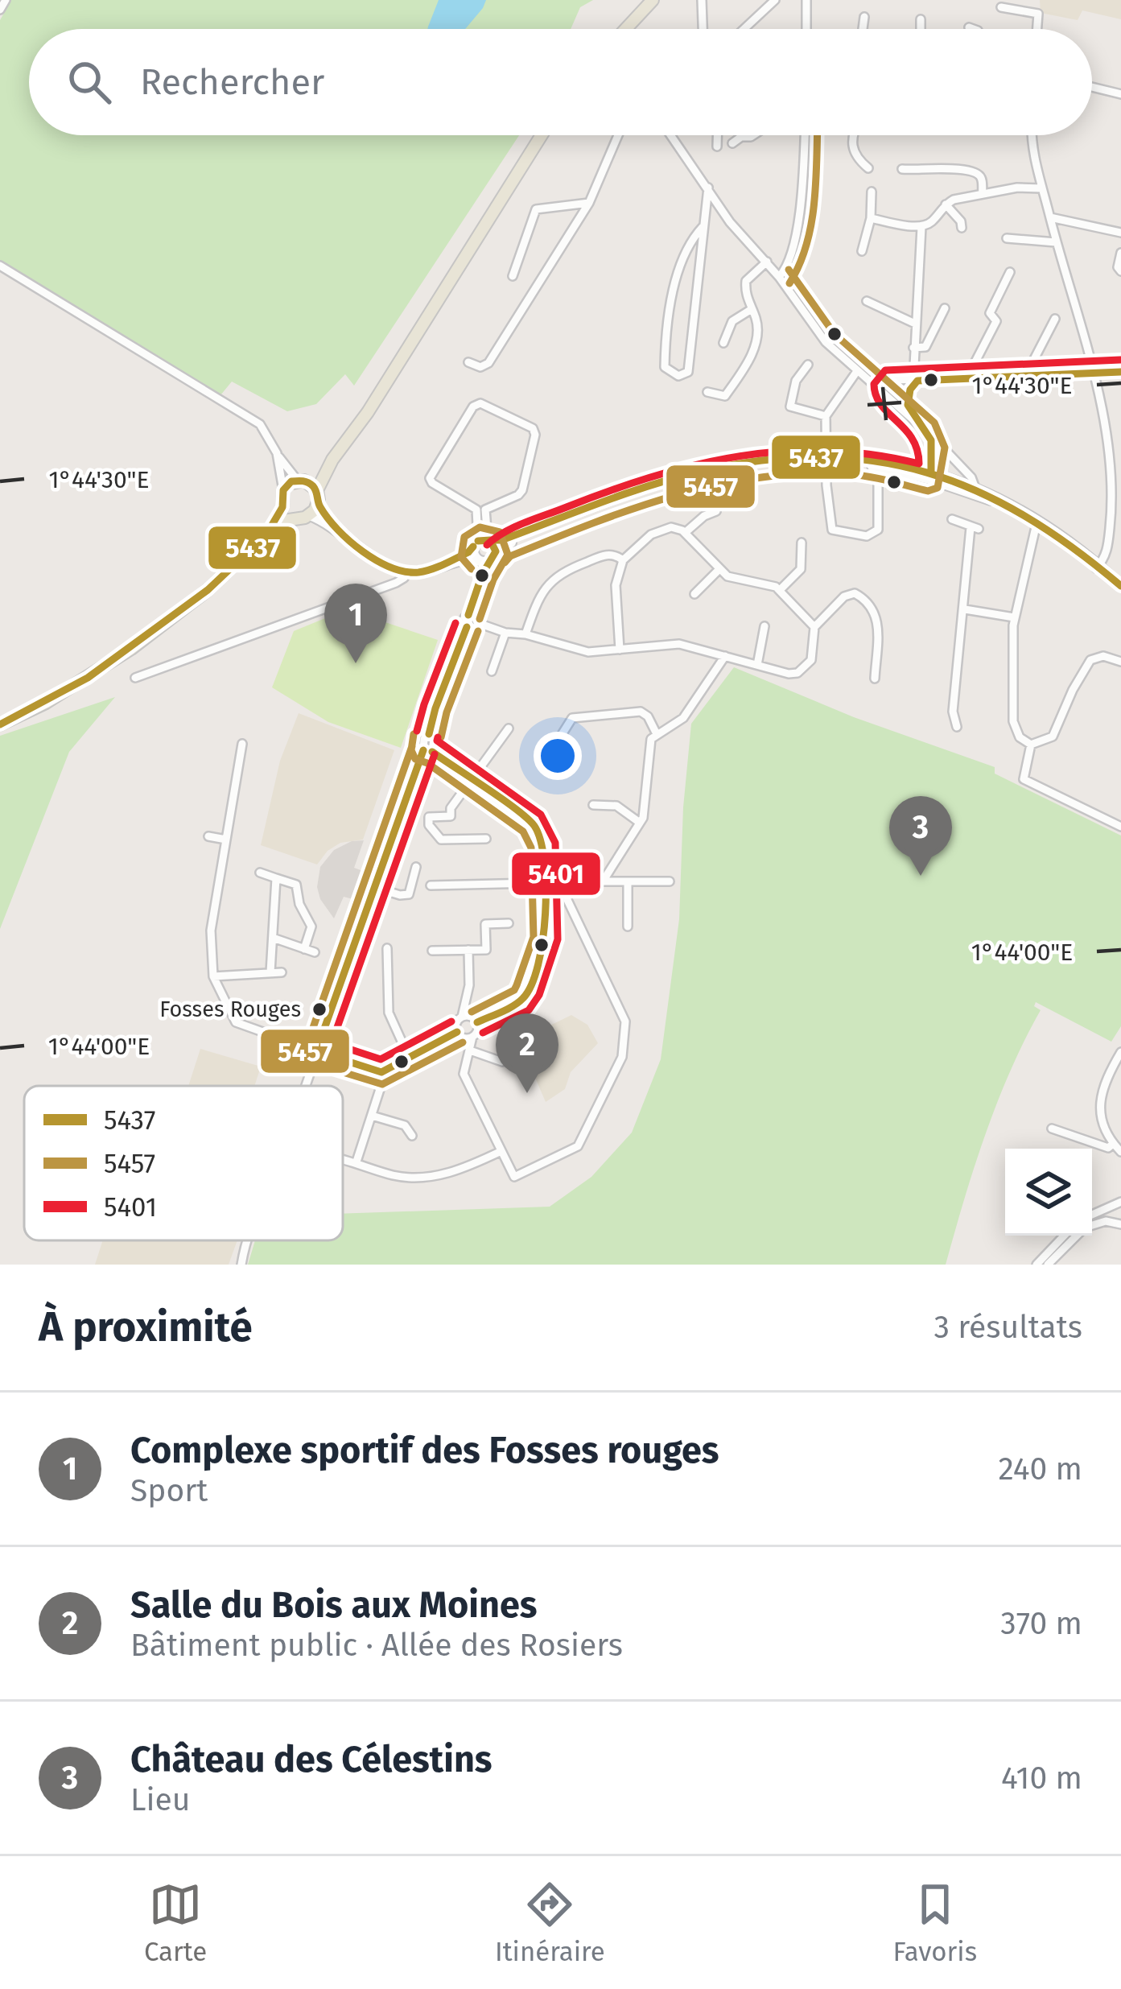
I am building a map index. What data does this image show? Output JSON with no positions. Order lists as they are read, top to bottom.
{
  "places": ["Fosses Rouges"],
  "lines": ["transit line 5457", "transit line 5401", "transit line 5437"],
  "legend": ["5437", "5457", "5401"],
  "page": {
    "search": "Rechercher",
    "pins": ["1", "3", "2"],
    "heading": ["À proximité", "3 résultats"],
    "list": [
      {
        "mark": "1",
        "name": "Complexe sportif des Fosses rouges",
        "note": "Sport",
        "value": "240 m"
      },
      {
        "mark": "2",
        "name": "Salle du Bois aux Moines",
        "note": "Bâtiment public · Allée des Rosiers",
        "value": "370 m"
      },
      {
        "mark": "3",
        "name": "Château des Célestins",
        "note": "Lieu",
        "value": "410 m"
      }
    ],
    "nav": ["Carte", "Itinéraire", "Favoris"]
  },
  "coordinates": ["1°44'30\"E", "1°44'00\"E"]
}
